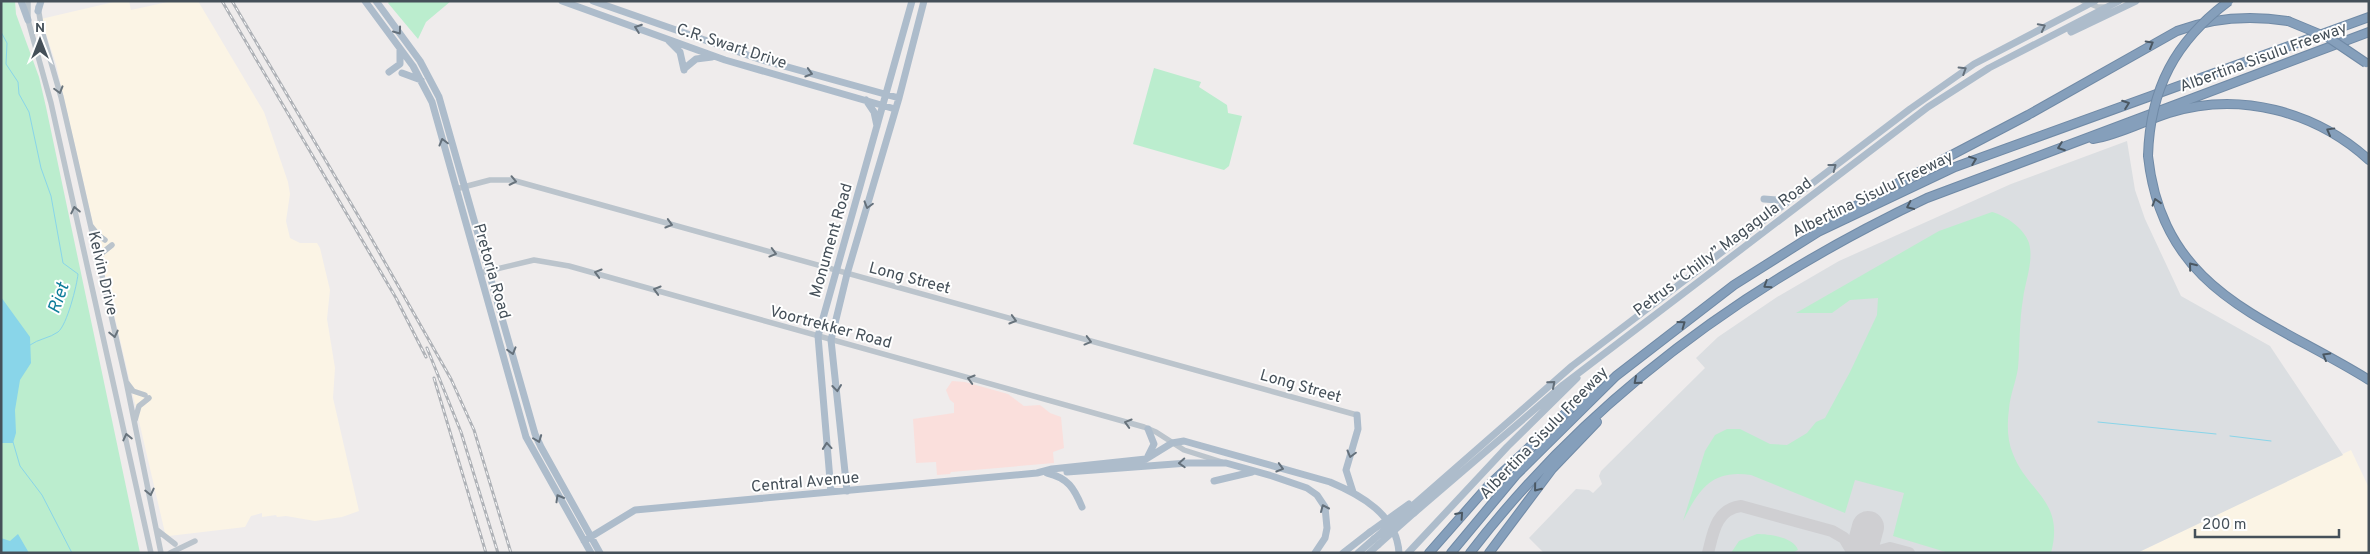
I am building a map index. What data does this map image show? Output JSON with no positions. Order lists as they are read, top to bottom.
{
  "streets": {
    "highway": ["Albertina Sisulu Freeway"],
    "main road": [
      "C.R. Swart Drive",
      "Monument Road",
      "Petrus “Chilly” Magagula Road",
      "Pretoria Road",
      "Central Avenue"
    ],
    "street": ["Kelvin Drive", "Long Street", "Voortrekker Road"]
  },
  "crossings": [
    ["C.R. Swart Drive", "Monument Road"],
    ["Monument Road", "Long Street"],
    ["Monument Road", "Voortrekker Road"],
    ["Monument Road", "Central Avenue"],
    ["Pretoria Road", "Long Street"],
    ["Pretoria Road", "Voortrekker Road"],
    ["Pretoria Road", "Central Avenue"],
    ["Voortrekker Road", "Central Avenue"]
  ],
  "one_way": ["Long Street", "Voortrekker Road"],
  "water": ["Riet"],
  "scale_bar": "200 m",
  "north": "top"
}
